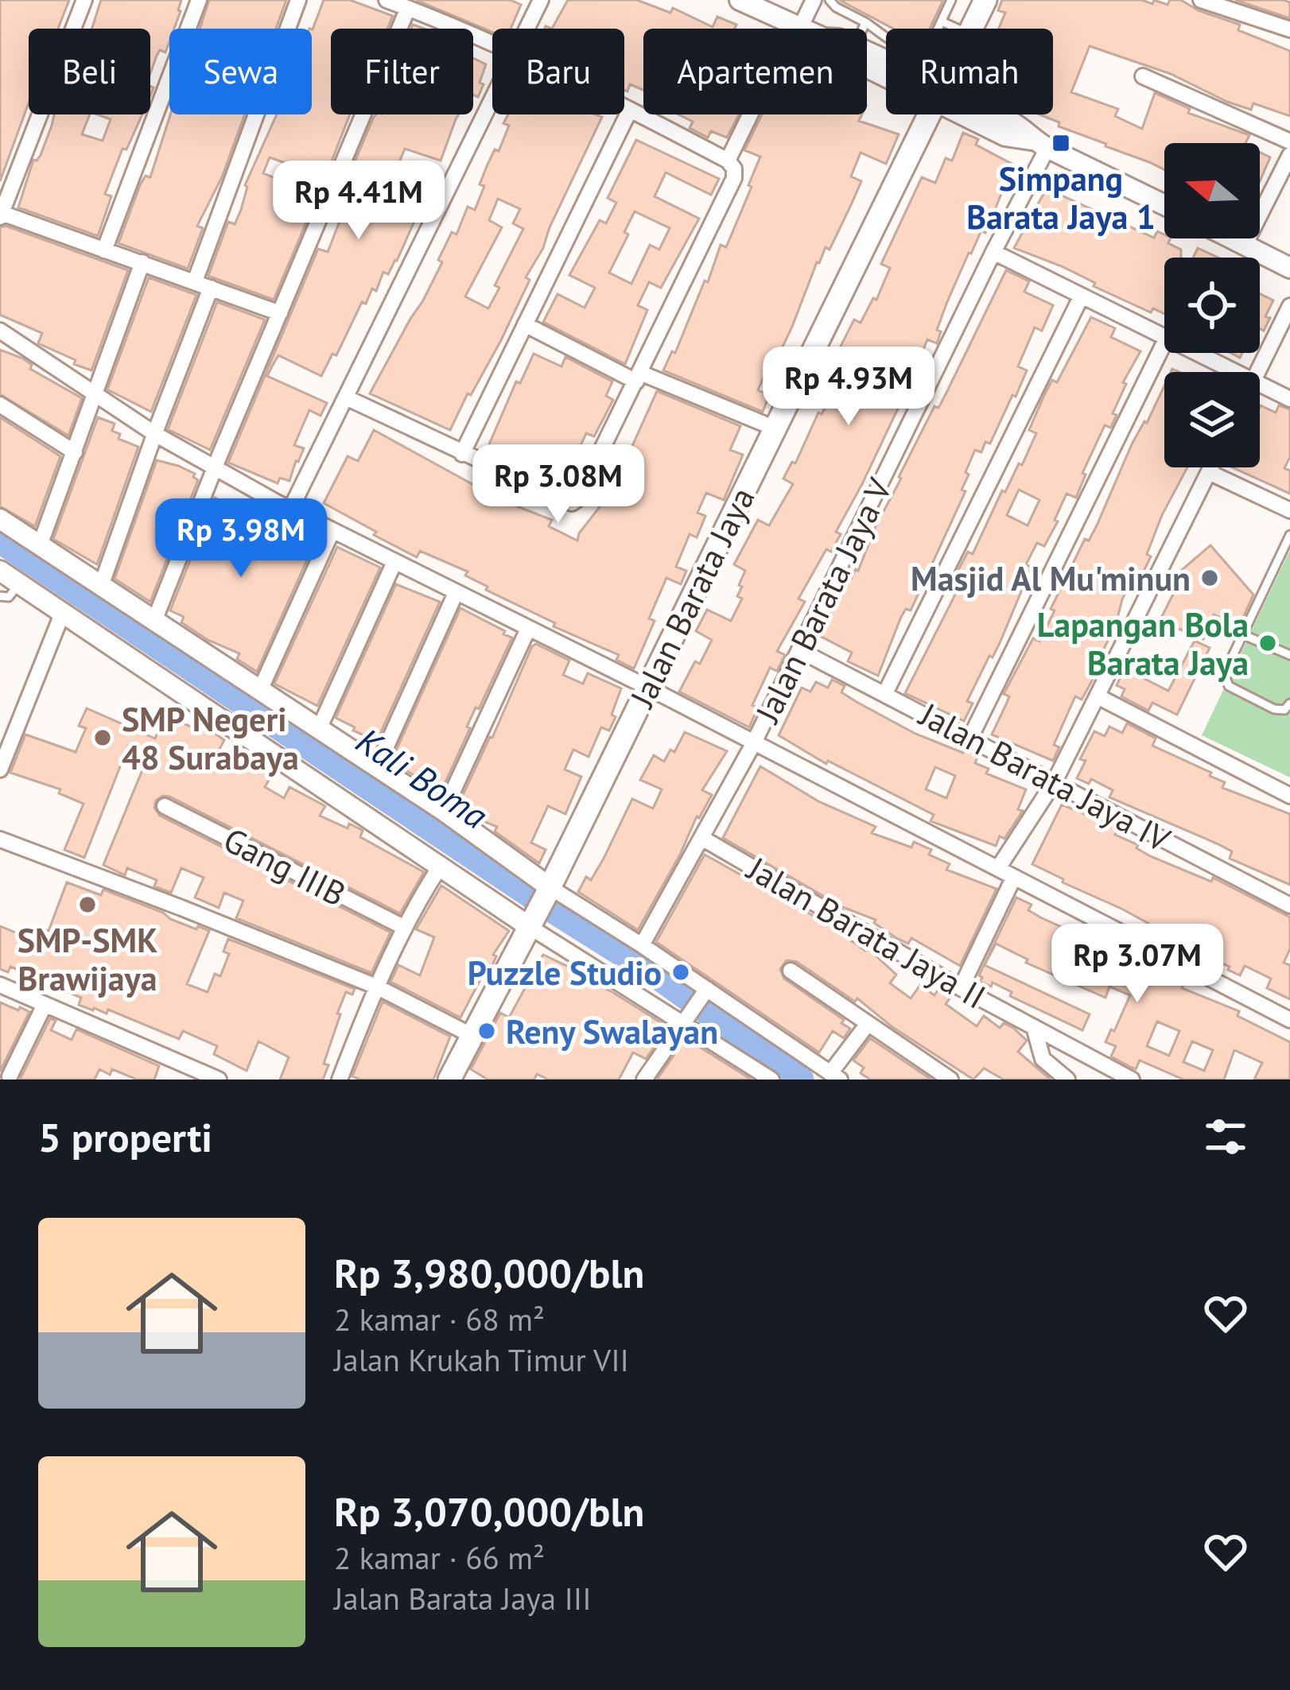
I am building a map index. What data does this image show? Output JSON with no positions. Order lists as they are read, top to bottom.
{
  "streets": {
    "main road": ["Jalan Barata Jaya"],
    "street": [
      "Jalan Barata Jaya V",
      "Jalan Barata Jaya IV",
      "Gang IIIB",
      "Jalan Barata Jaya II"
    ]
  },
  "crossings": [
    ["Jalan Barata Jaya V", "Jalan Barata Jaya IV"],
    ["Jalan Barata Jaya V", "Jalan Barata Jaya II"]
  ],
  "water": ["Kali Boma"],
  "places": {
    "transit": ["Simpang Barata Jaya 1"],
    "other": [
      "Masjid Al Mu'minun",
      "Lapangan Bola Barata Jaya",
      "SMP Negeri 48 Surabaya",
      "SMP-SMK Brawijaya",
      "Puzzle Studio",
      "Reny Swalayan"
    ]
  },
  "north": "left",
  "page": {
    "chip": [
      "Beli",
      "Sewa",
      "Filter",
      "Baru",
      "Apartemen",
      "Rumah"
    ],
    "price": [
      "Rp 4.41M",
      "Rp 4.93M",
      "Rp 3.08M",
      "Rp 3.98M",
      "Rp 3.07M"
    ],
    "heading": "5 properti",
    "list": [
      {
        "name": "Rp 3,980,000/bln",
        "note": "2 kamar · 68 m² · Jalan Krukah Timur VII"
      },
      {
        "name": "Rp 3,070,000/bln",
        "note": "2 kamar · 66 m² · Jalan Barata Jaya III"
      }
    ]
  }
}
